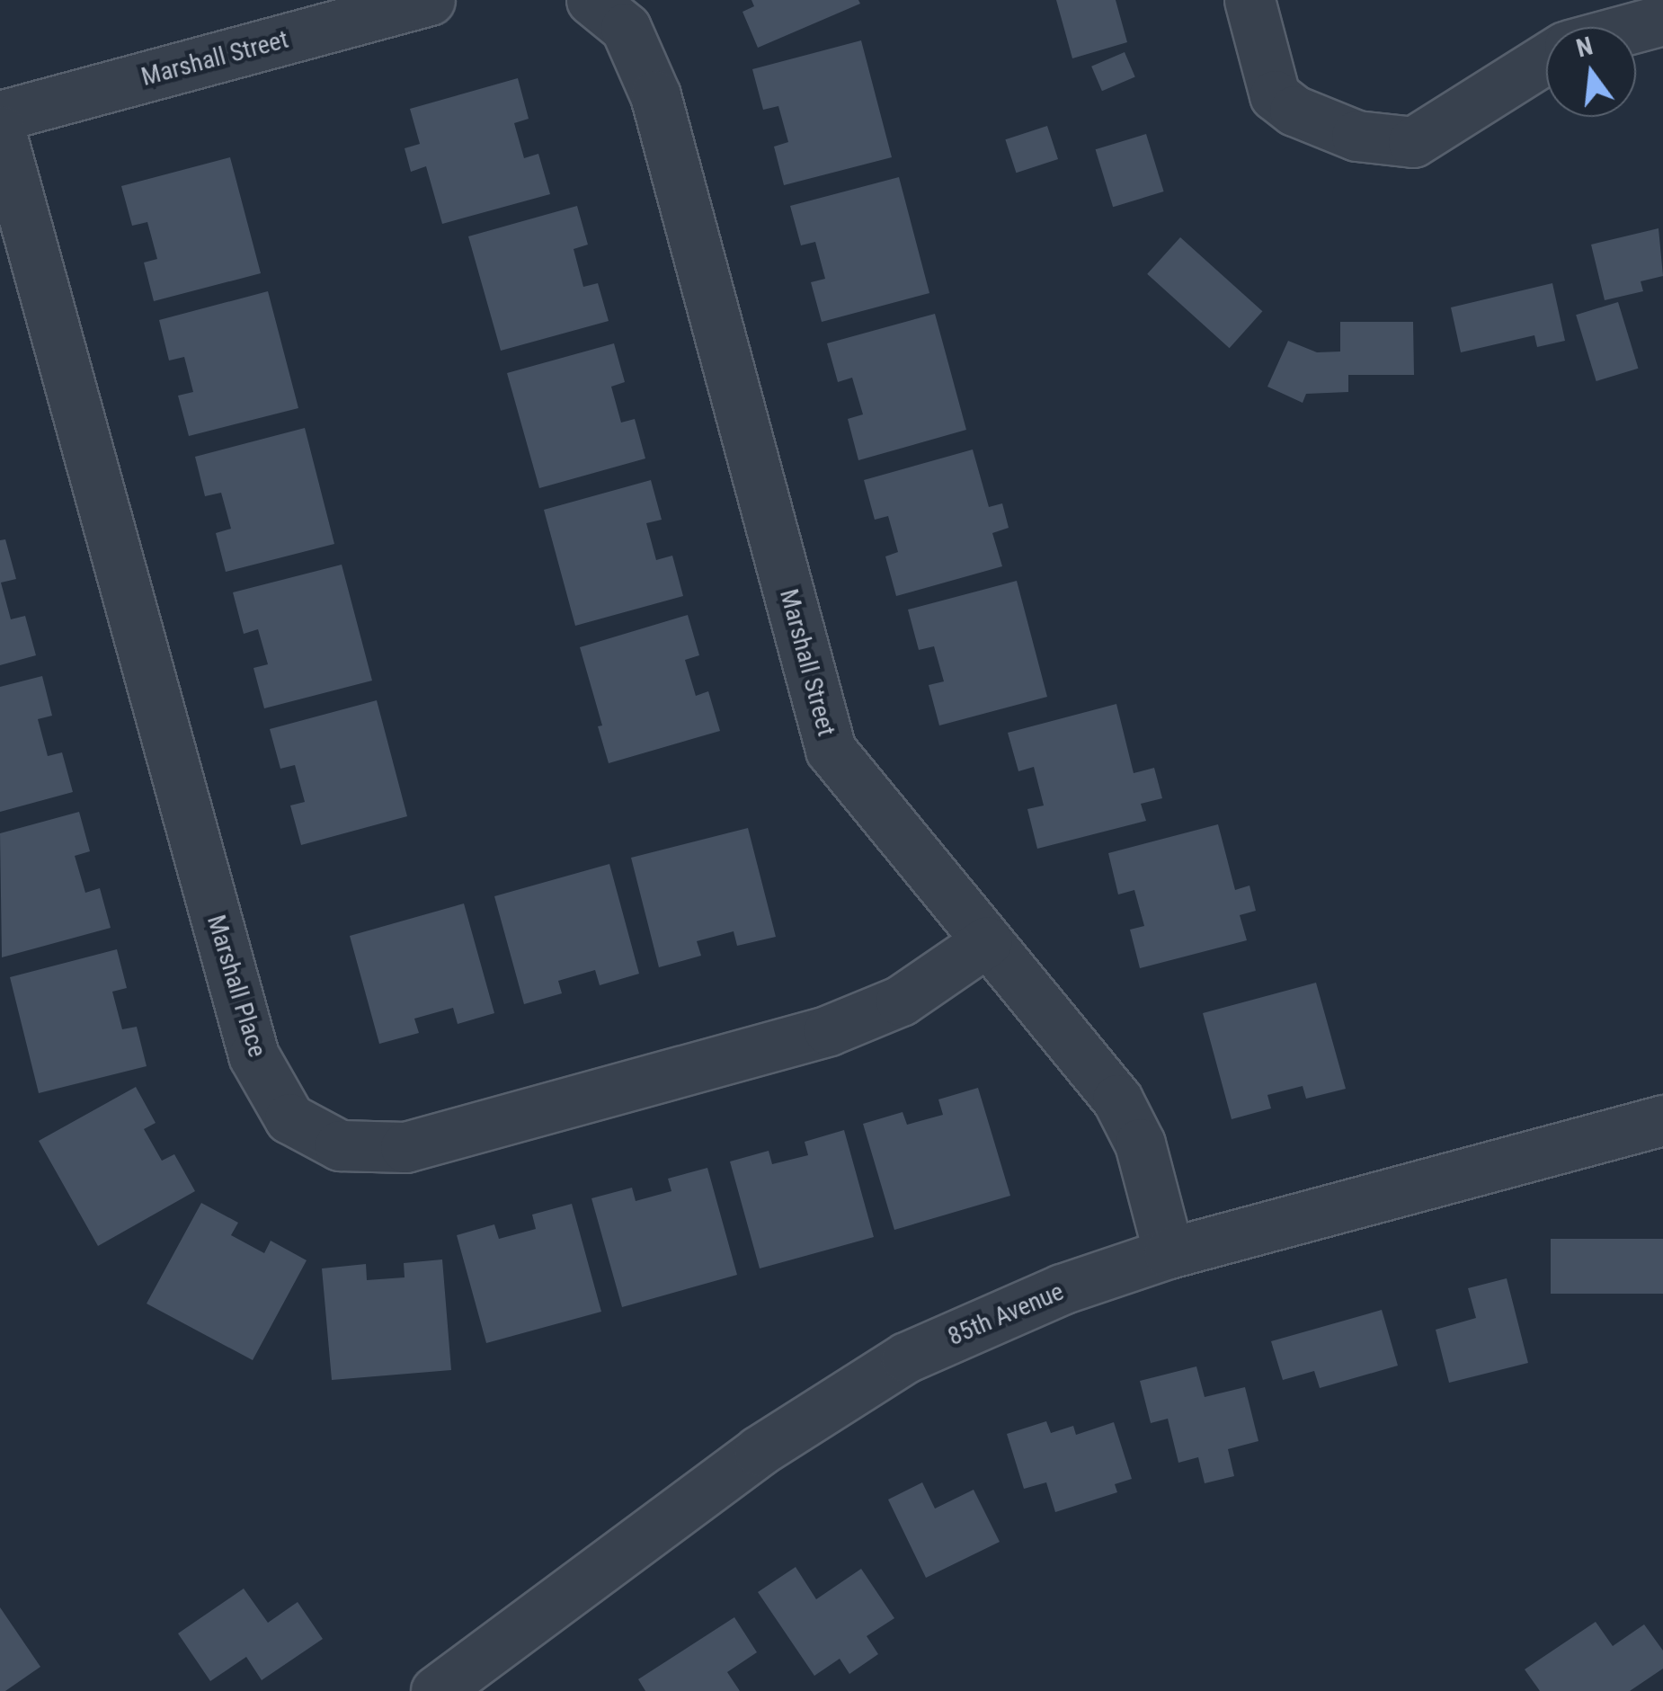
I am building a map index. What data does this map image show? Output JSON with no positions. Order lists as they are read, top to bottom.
{
  "streets": {
    "street": ["Marshall Street", "Marshall Place", "85th Avenue"]
  },
  "crossings": [
    ["Marshall Street", "Marshall Place"],
    ["Marshall Street", "85th Avenue"]
  ],
  "north": "top"
}
